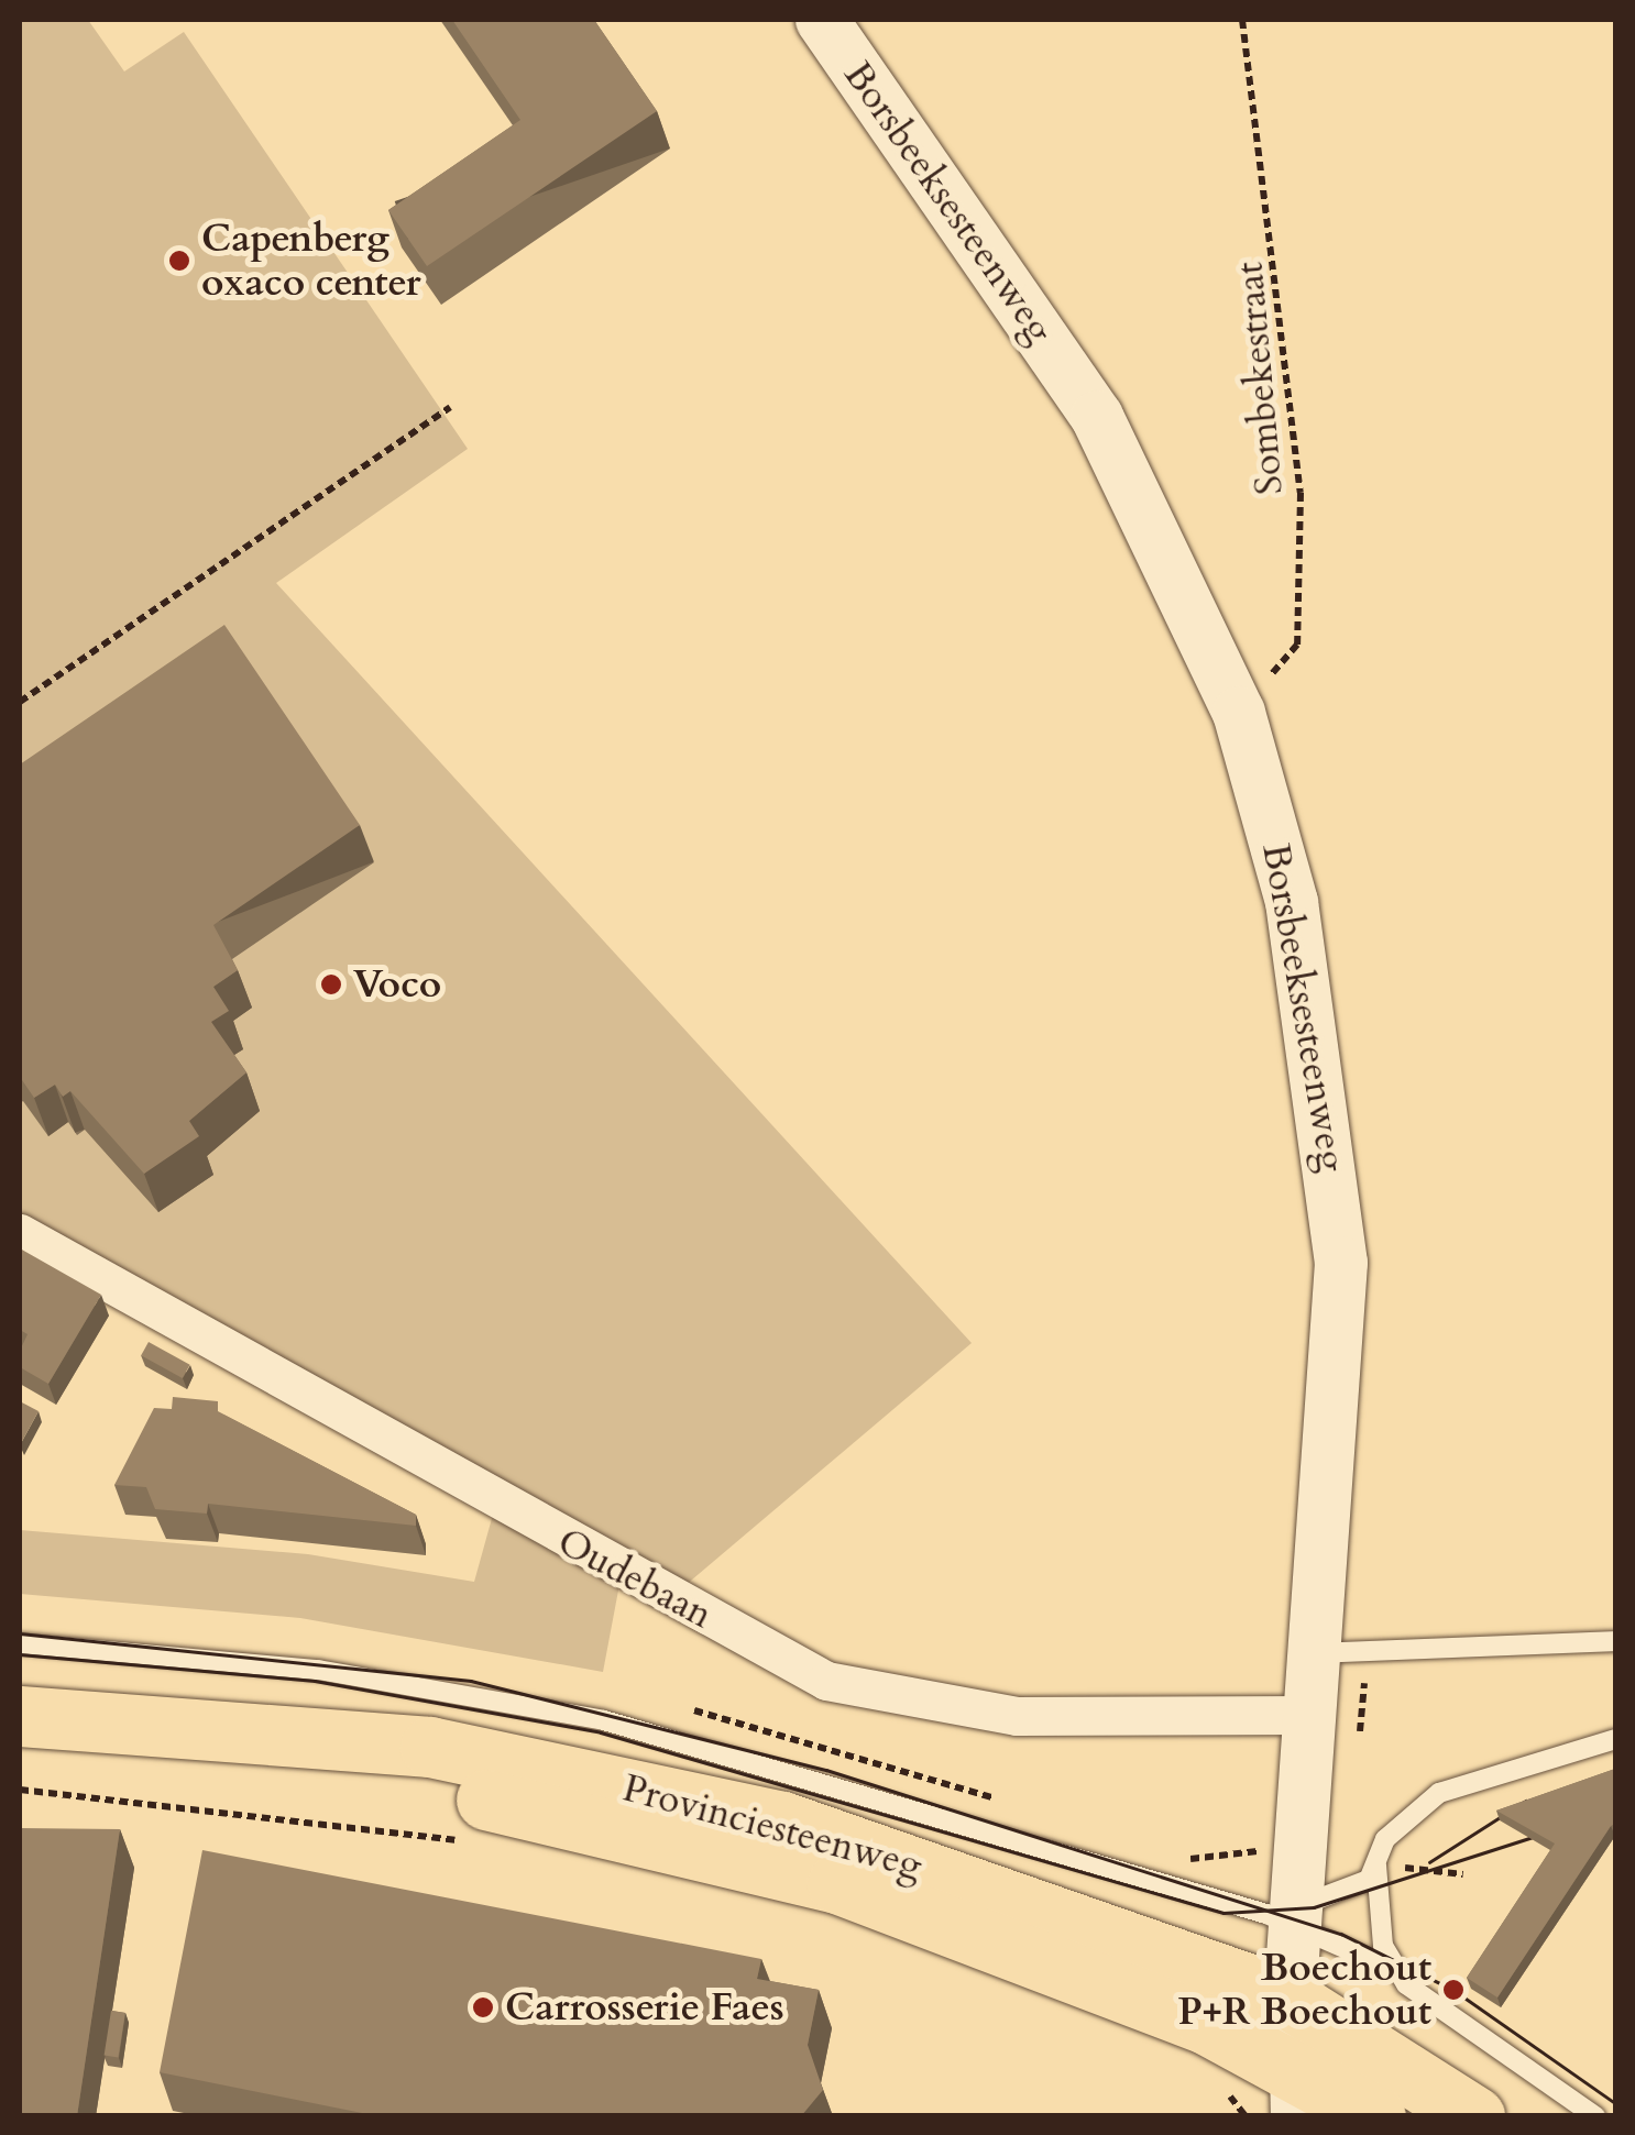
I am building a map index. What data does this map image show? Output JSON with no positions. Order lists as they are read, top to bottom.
{
  "streets": {
    "main road": ["Provinciesteenweg"],
    "street": ["Borsbeeksesteenweg", "Oudebaan"],
    "path": ["Sombekestraat"]
  },
  "crossings": [
    ["Borsbeeksesteenweg", "Sombekestraat"],
    ["Borsbeeksesteenweg", "Oudebaan"],
    ["Borsbeeksesteenweg", "Provinciesteenweg"]
  ],
  "places": [
    "Capenberg oxaco center",
    "Voco",
    "Boechout P+R Boechout",
    "Carrosserie Faes"
  ]
}
